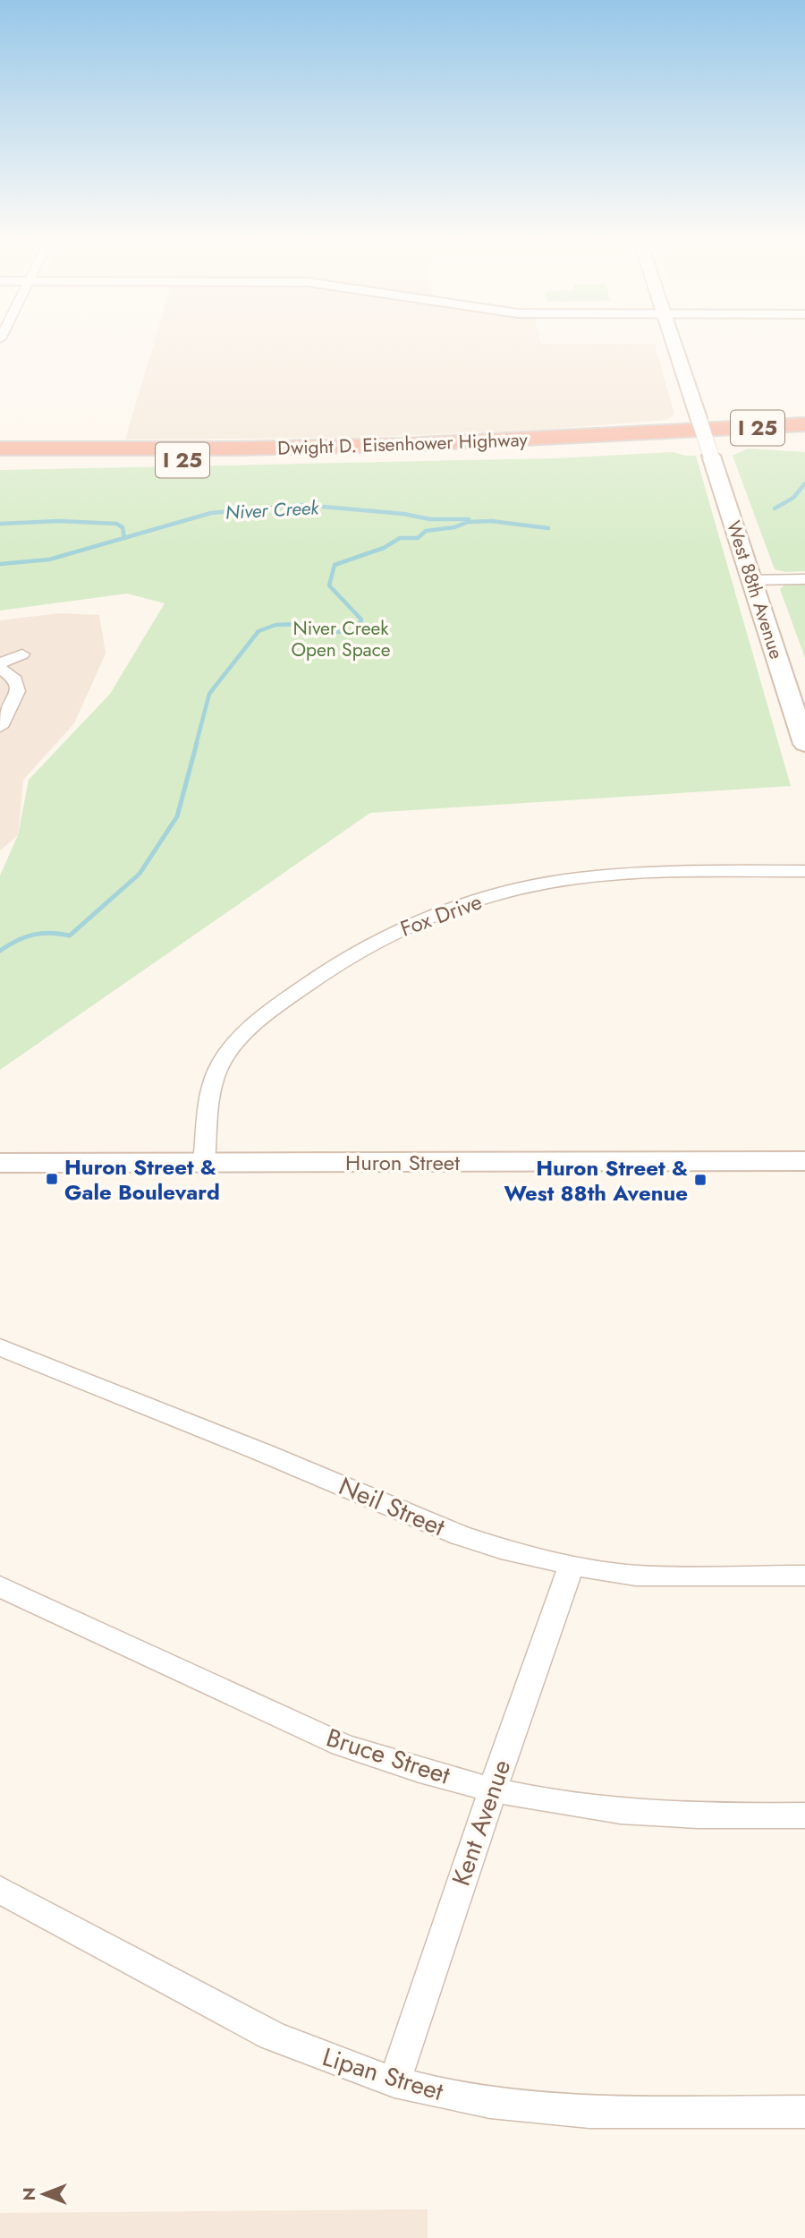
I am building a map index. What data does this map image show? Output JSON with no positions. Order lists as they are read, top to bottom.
{
  "streets": {
    "highway": ["I 25", "Dwight D. Eisenhower Highway"],
    "main road": ["West 88th Avenue", "Huron Street"],
    "street": [
      "Fox Drive",
      "Neil Street",
      "Bruce Street",
      "Kent Avenue",
      "Lipan Street"
    ]
  },
  "crossings": [
    ["Dwight D. Eisenhower Highway", "West 88th Avenue"],
    ["Fox Drive", "Huron Street"],
    ["Neil Street", "Kent Avenue"],
    ["Bruce Street", "Kent Avenue"],
    ["Kent Avenue", "Lipan Street"]
  ],
  "water": ["Niver Creek"],
  "parks": ["Niver Creek Open Space"],
  "places": {
    "transit": ["Huron Street & Gale Boulevard", "Huron Street & West 88th Avenue"]
  },
  "north": "left"
}
